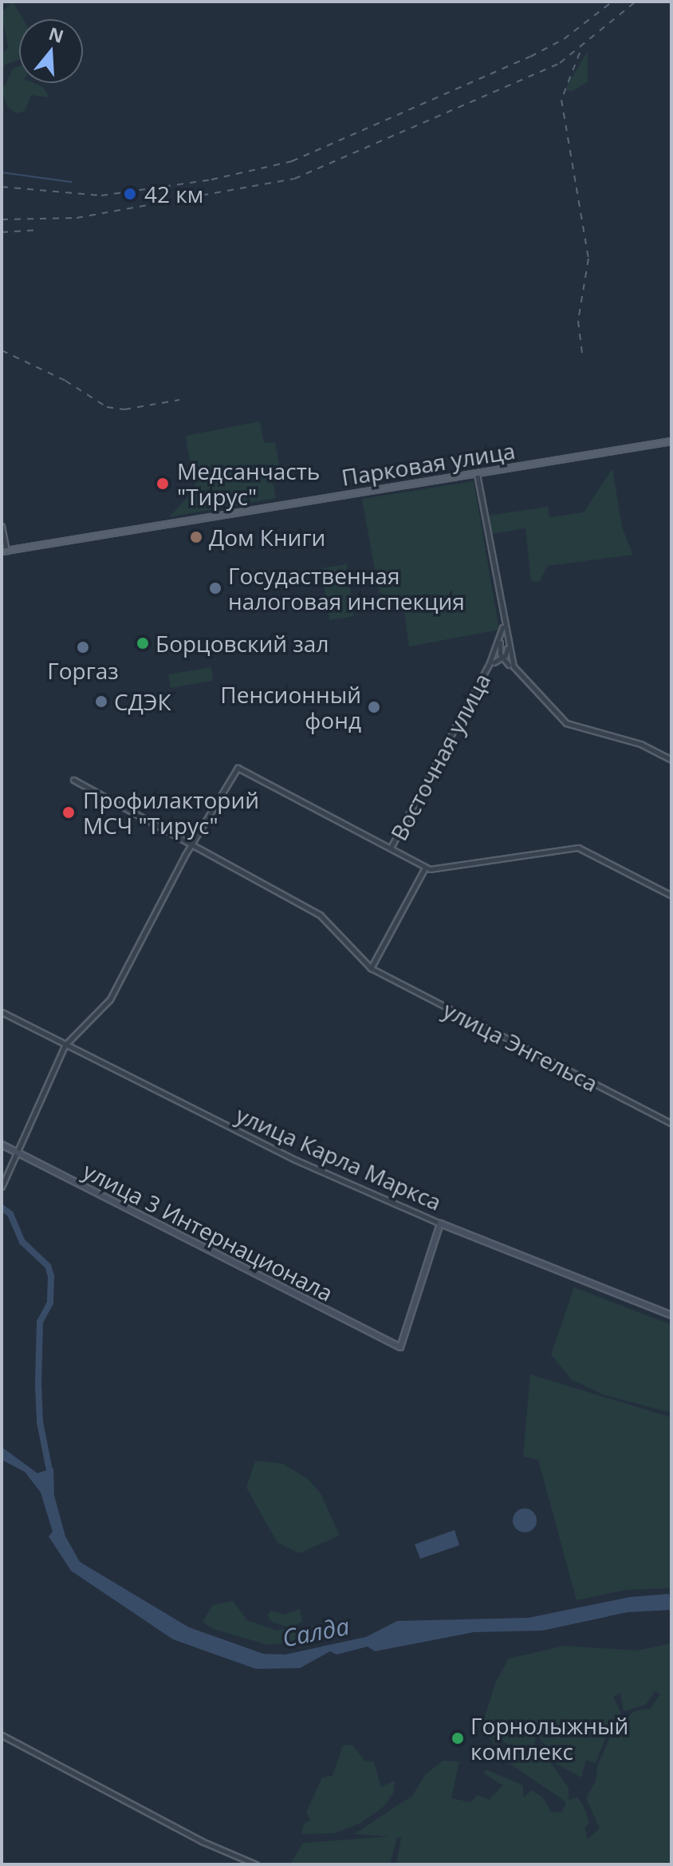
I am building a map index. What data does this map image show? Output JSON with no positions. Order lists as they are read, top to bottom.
{
  "streets": {
    "main road": ["Парковая улица", "улица Карла Маркса", "улица 3 Интернационала"],
    "street": ["Восточная улица", "улица Энгельса"]
  },
  "crossings": [
    ["Парковая улица", "Восточная улица"],
    ["улица Карла Маркса", "улица 3 Интернационала"]
  ],
  "water": ["Салда"],
  "places": [
    "42 км",
    "Медсанчасть \"Тирус\"",
    "Дом Книги",
    "Госудаственная налоговая инспекция",
    "Борцовский зал",
    "Горгаз",
    "СДЭК",
    "Пенсионный фонд",
    "Профилакторий МСЧ \"Тирус\"",
    "Горнолыжный комплекс"
  ],
  "north": "top"
}
